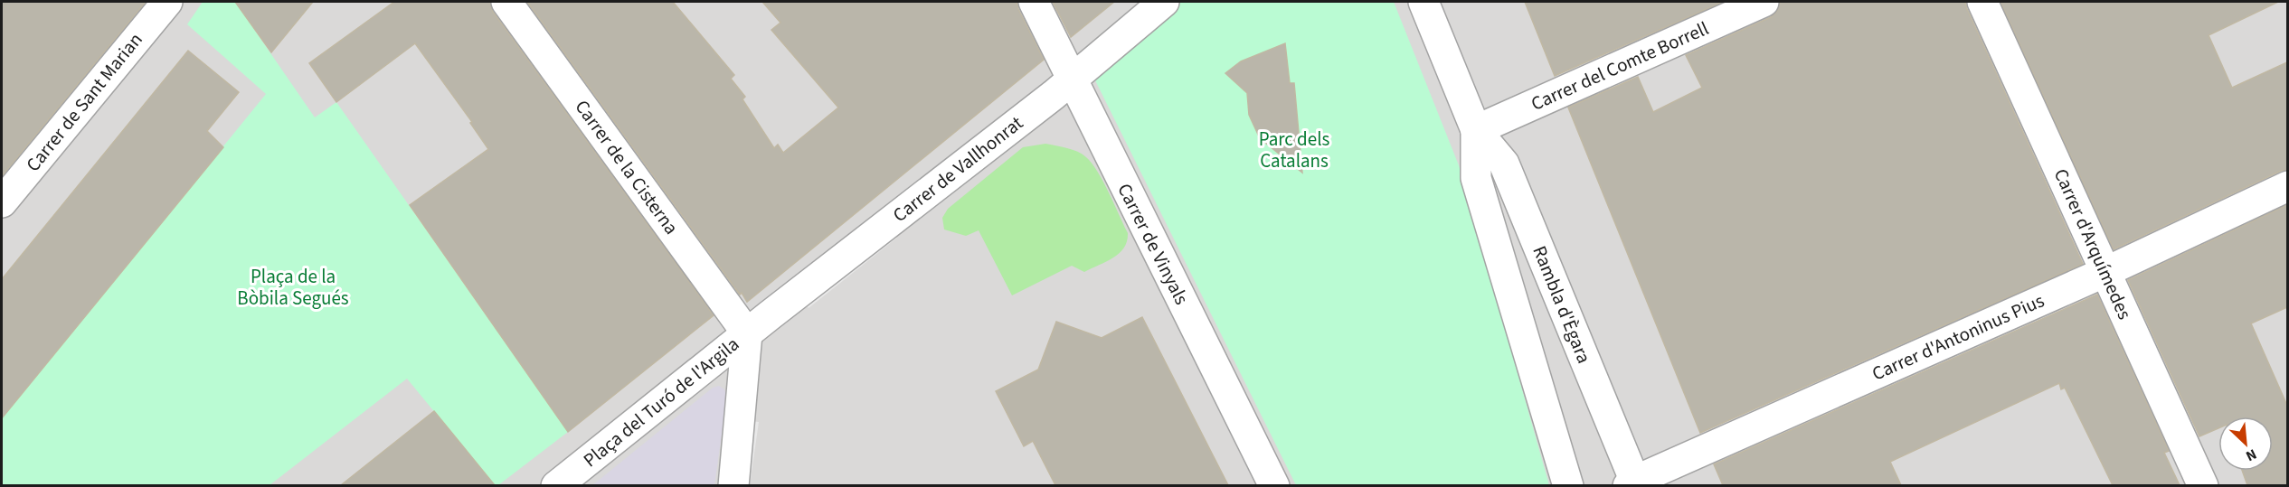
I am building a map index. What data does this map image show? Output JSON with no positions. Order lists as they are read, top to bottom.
{
  "streets": {
    "street": [
      "Carrer del Comte Borrell",
      "Carrer de Sant Marian",
      "Carrer de la Cisterna",
      "Carrer de Vallhonrat",
      "Carrer de Vinyals",
      "Carrer d'Arquímedes",
      "Rambla d'Ègara",
      "Carrer d'Antoninus Pius",
      "Plaça del Turó de l'Argila"
    ]
  },
  "crossings": [
    ["Carrer del Comte Borrell", "Rambla d'Ègara"],
    ["Carrer de la Cisterna", "Carrer de Vallhonrat"],
    ["Carrer de la Cisterna", "Plaça del Turó de l'Argila"],
    ["Carrer de Vallhonrat", "Carrer de Vinyals"],
    ["Carrer de Vallhonrat", "Plaça del Turó de l'Argila"],
    ["Carrer d'Arquímedes", "Carrer d'Antoninus Pius"],
    ["Rambla d'Ègara", "Carrer d'Antoninus Pius"]
  ],
  "parks": ["Parc dels Catalans", "Plaça de la Bòbila Segués"],
  "north": "bottom right"
}
